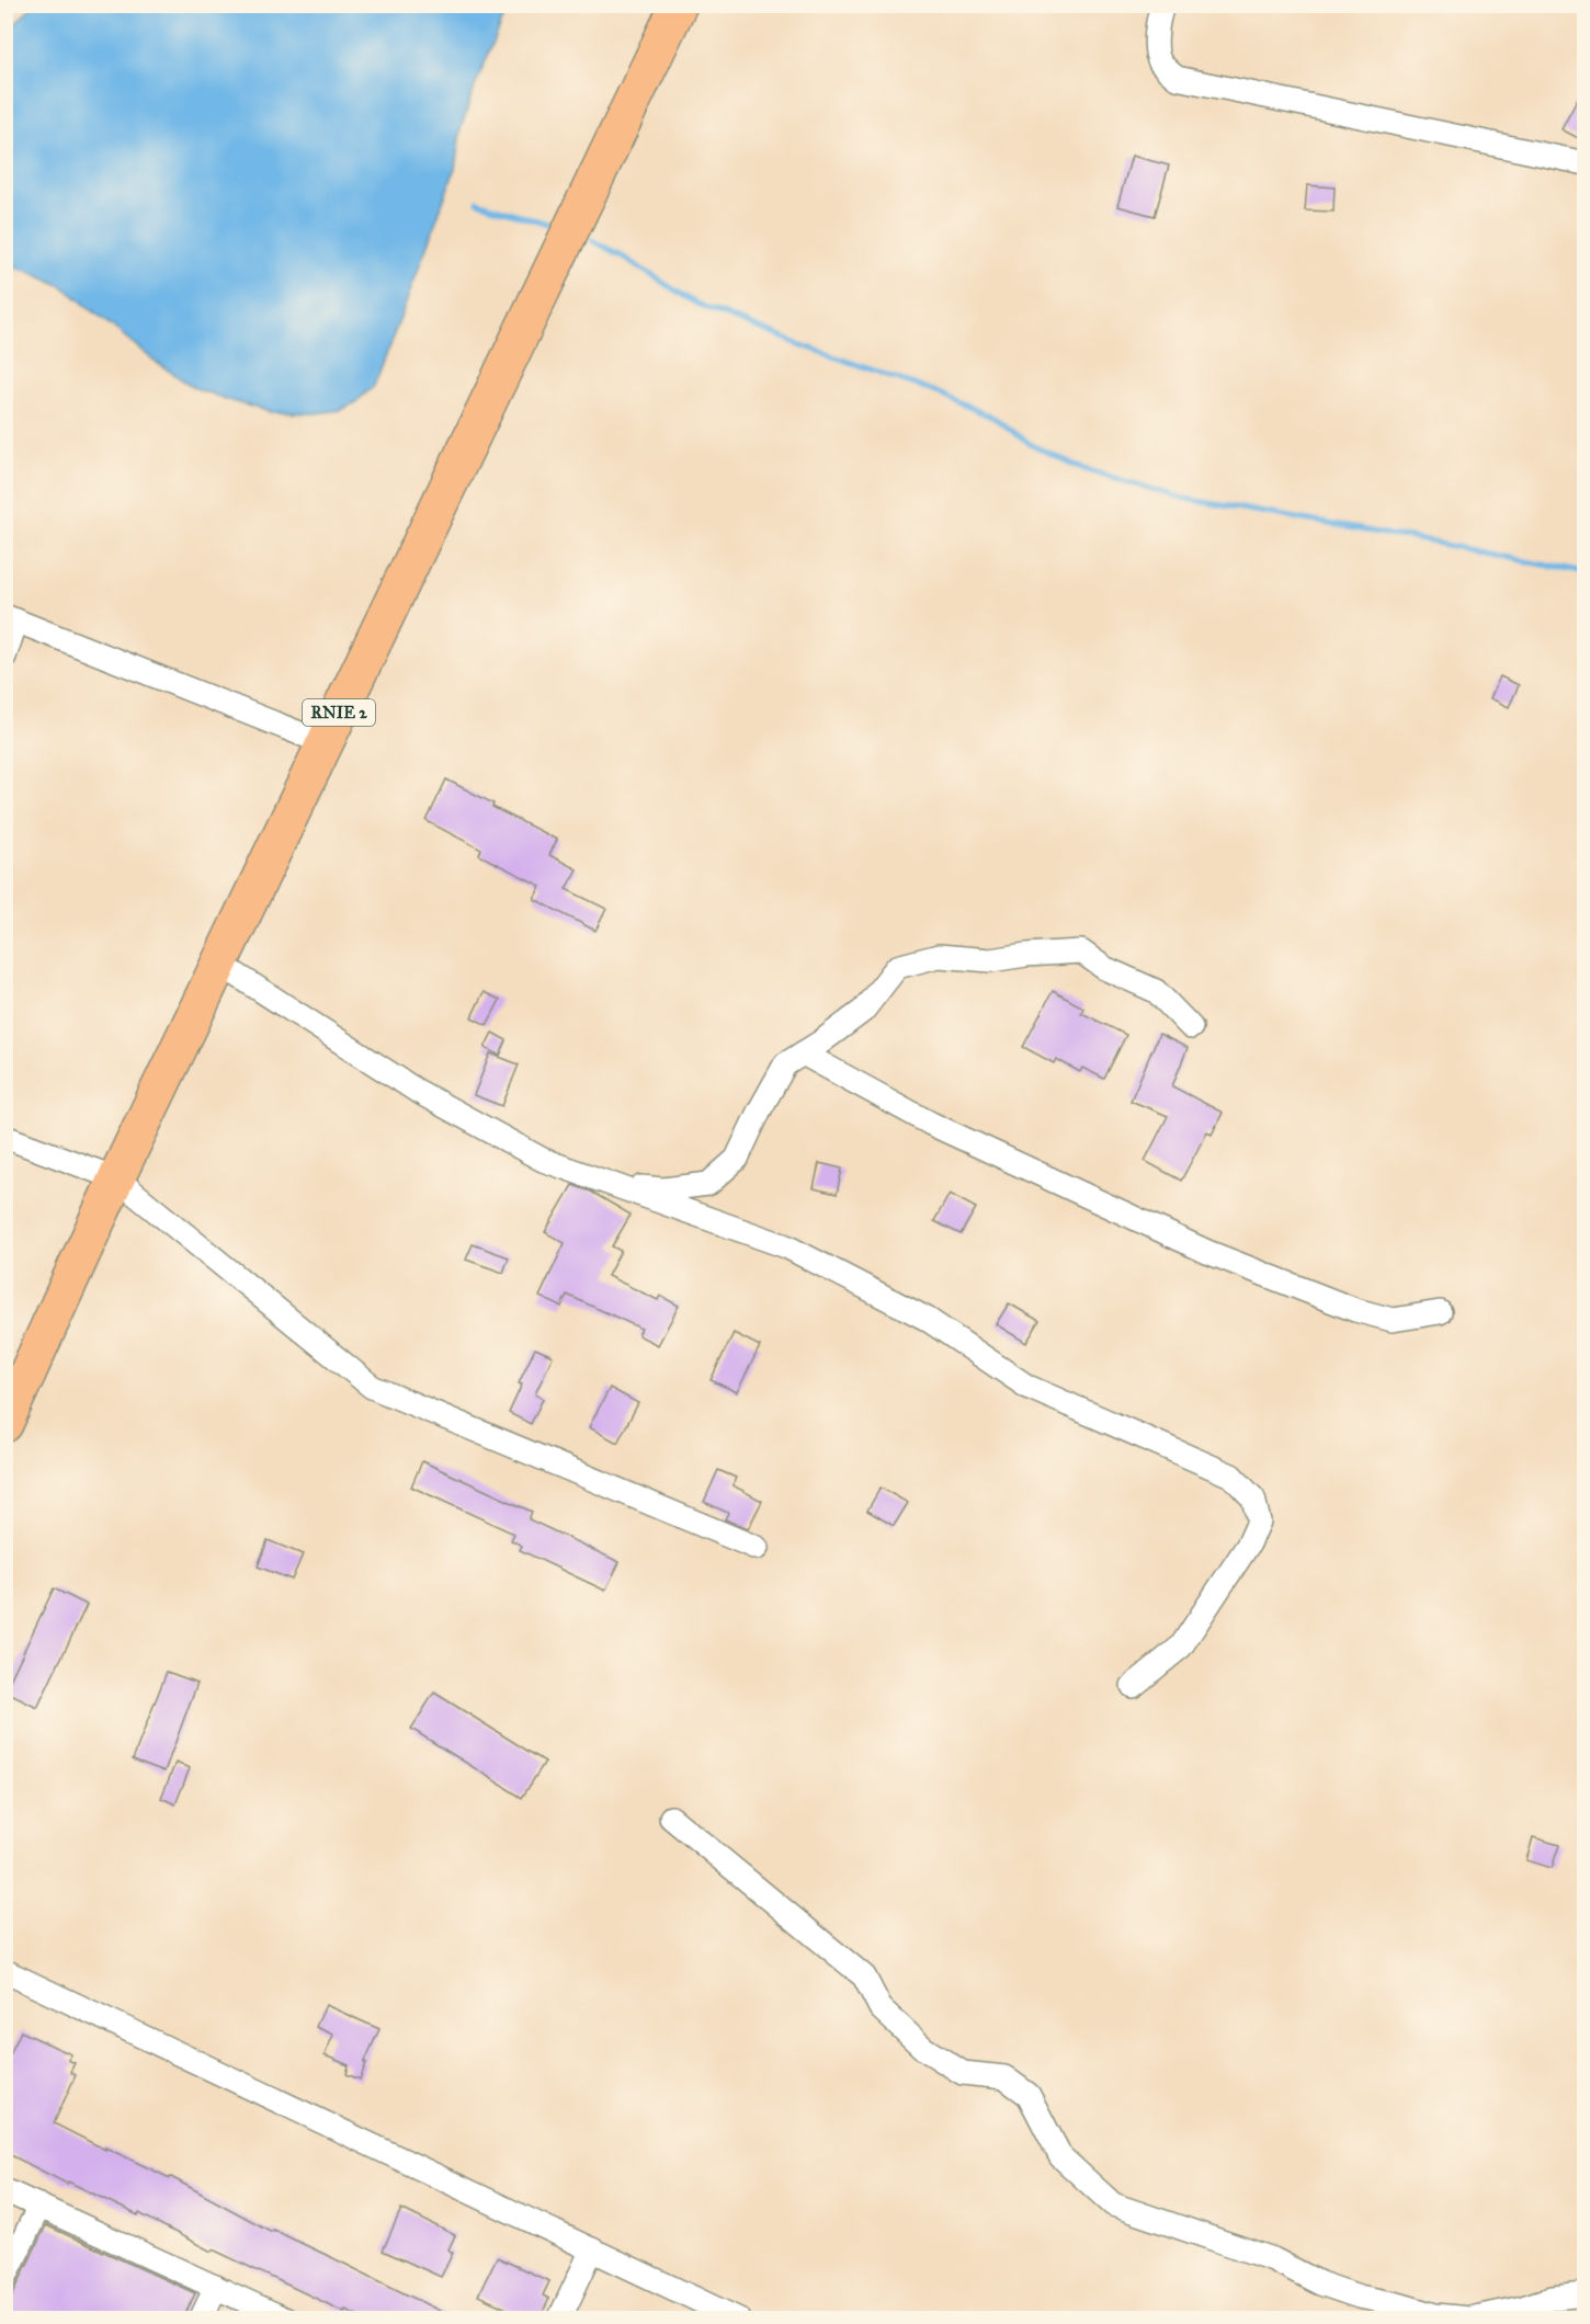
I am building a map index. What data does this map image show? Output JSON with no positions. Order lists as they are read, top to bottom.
{
  "streets": {
    "main road": ["RNIE 2"]
  }
}
